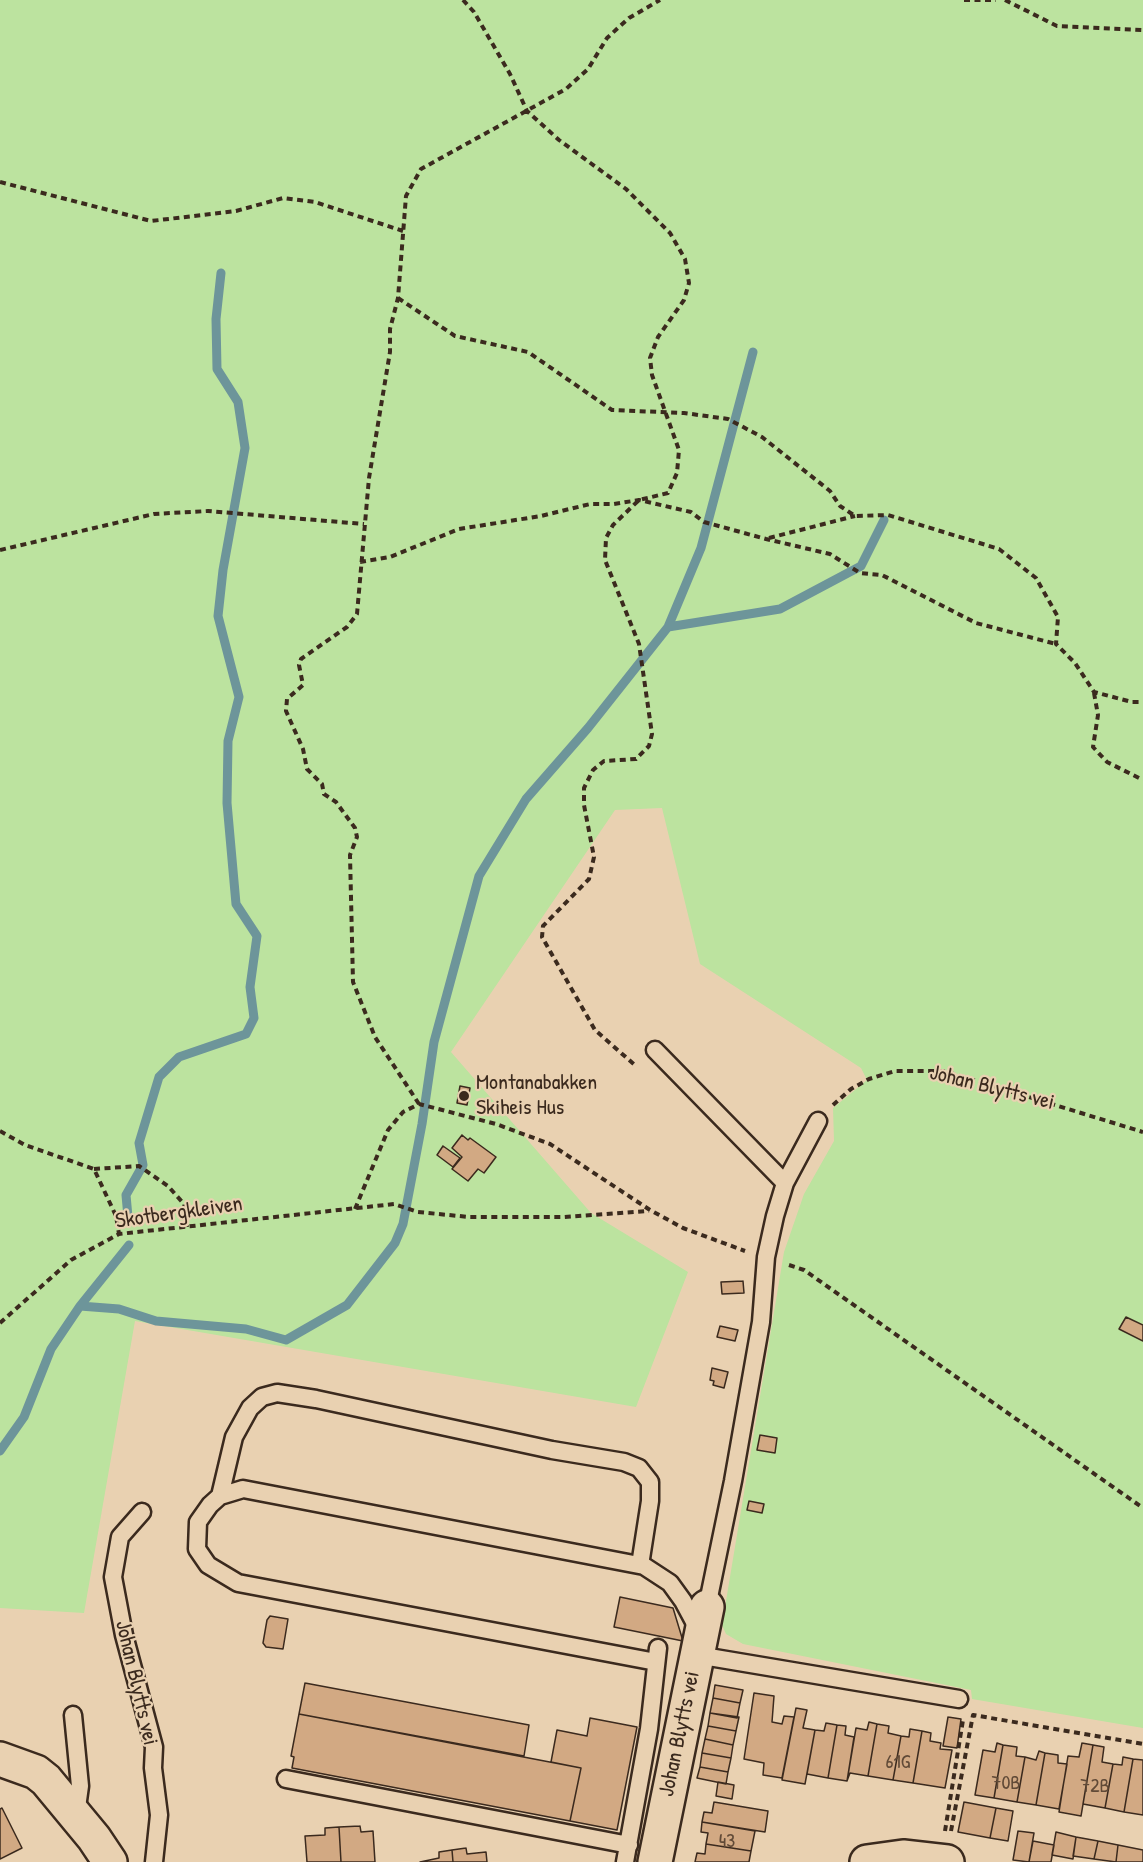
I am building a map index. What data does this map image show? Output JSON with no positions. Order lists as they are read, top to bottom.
{
  "streets": {
    "street": ["Johan Blytts vei"],
    "path": ["Skotbergkleiven"]
  },
  "places": ["Montanabakken Skiheis Hus"],
  "house_numbers": [
    "61G",
    "70B",
    "72B",
    "43"
  ]
}
